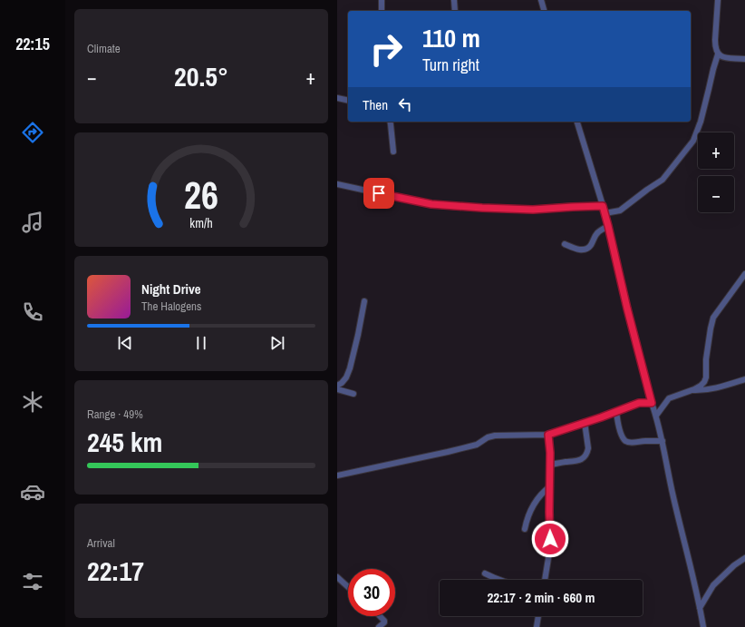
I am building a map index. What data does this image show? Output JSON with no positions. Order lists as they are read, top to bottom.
{
  "page": {
    "tabs": "22:15",
    "tile": [
      "Climate",
      ["Range · 49%", "245 km"],
      ["Arrival", "22:17"]
    ],
    "turn": ["110 m", "Turn right"],
    "heat": ["−", "20.5°", "+"],
    "then": "Then",
    "map_buttons": ["+", "−"],
    "song": ["Night Drive", "The Halogens"],
    "limit": "30",
    "trip": "22:17 · 2 min · 660 m",
    "gauge": ["26", "km/h"]
  }
}
